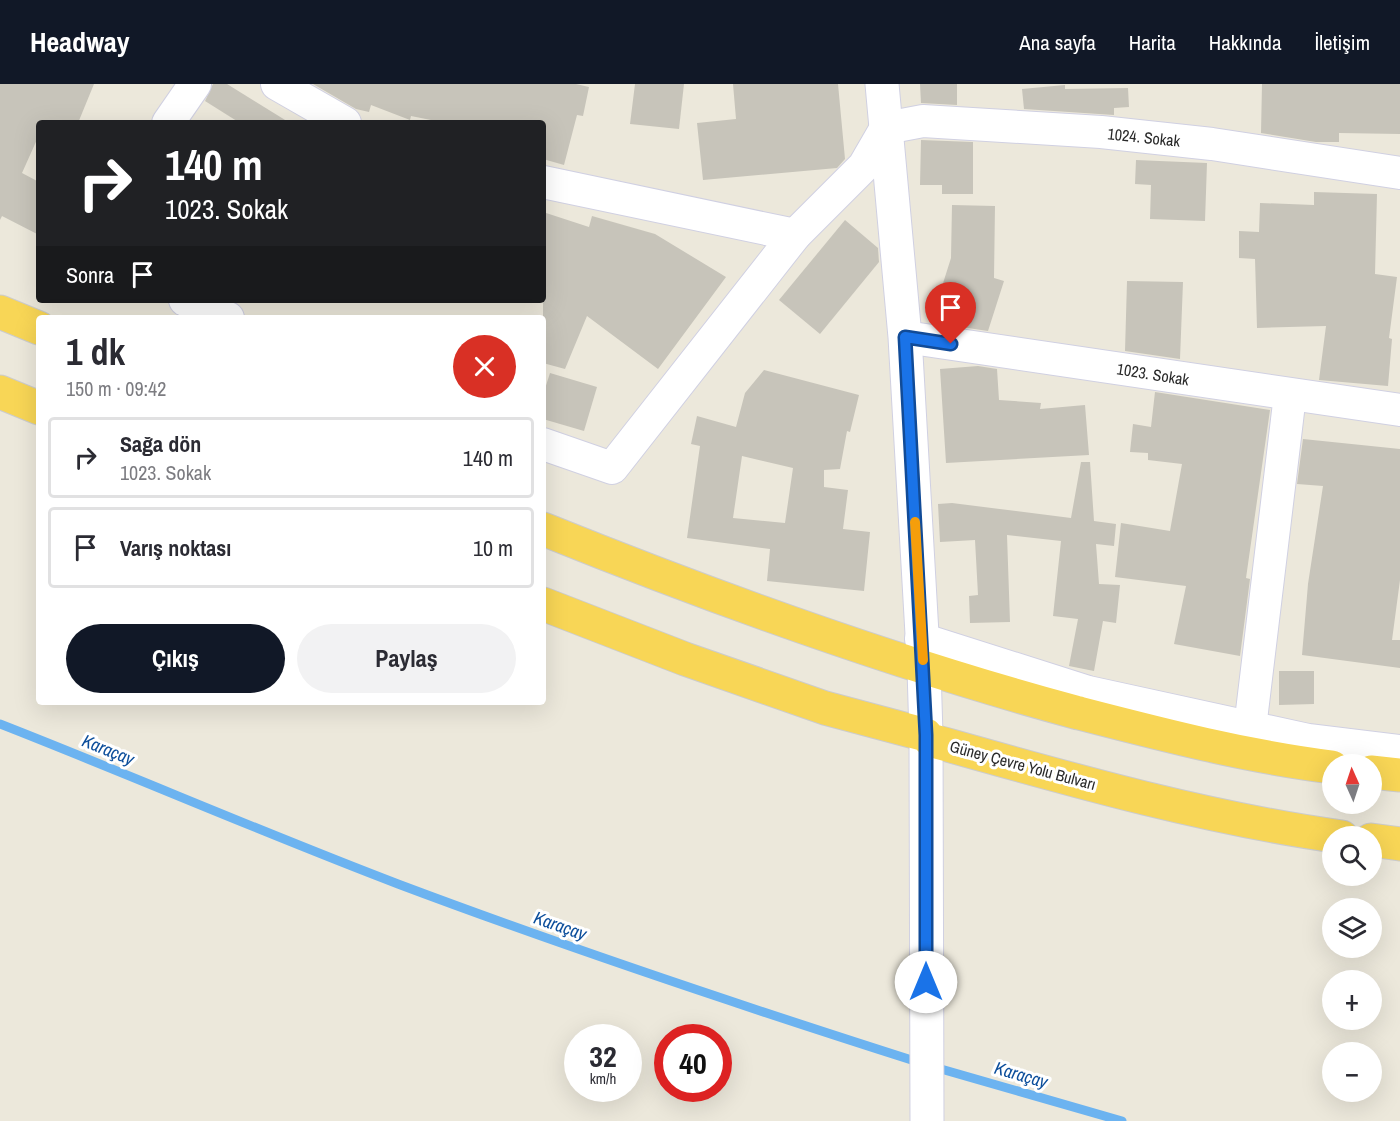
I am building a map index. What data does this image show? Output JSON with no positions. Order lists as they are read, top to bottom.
{
  "streets": {
    "highway": ["Güney Çevre Yolu Bulvarı"],
    "street": ["1024. Sokak", "1023. Sokak"]
  },
  "water": ["Karaçay"],
  "north": "top",
  "page": {
    "header": "Headway",
    "nav": [
      "Ana sayfa",
      "Harita",
      "Hakkında",
      "İletişim"
    ],
    "turn": ["140 m", "1023. Sokak"],
    "then": "Sonra",
    "heading": ["1 dk", "150 m · 09:42"],
    "list": [
      {
        "name": "Sağa dön",
        "note": "1023. Sokak",
        "value": "140 m"
      },
      {
        "name": "Varış noktası",
        "value": "10 m"
      }
    ],
    "buttons": ["Çıkış", "Paylaş"],
    "map_buttons": ["+", "−"],
    "speed": "32 km/h",
    "limit": "40"
  }
}
